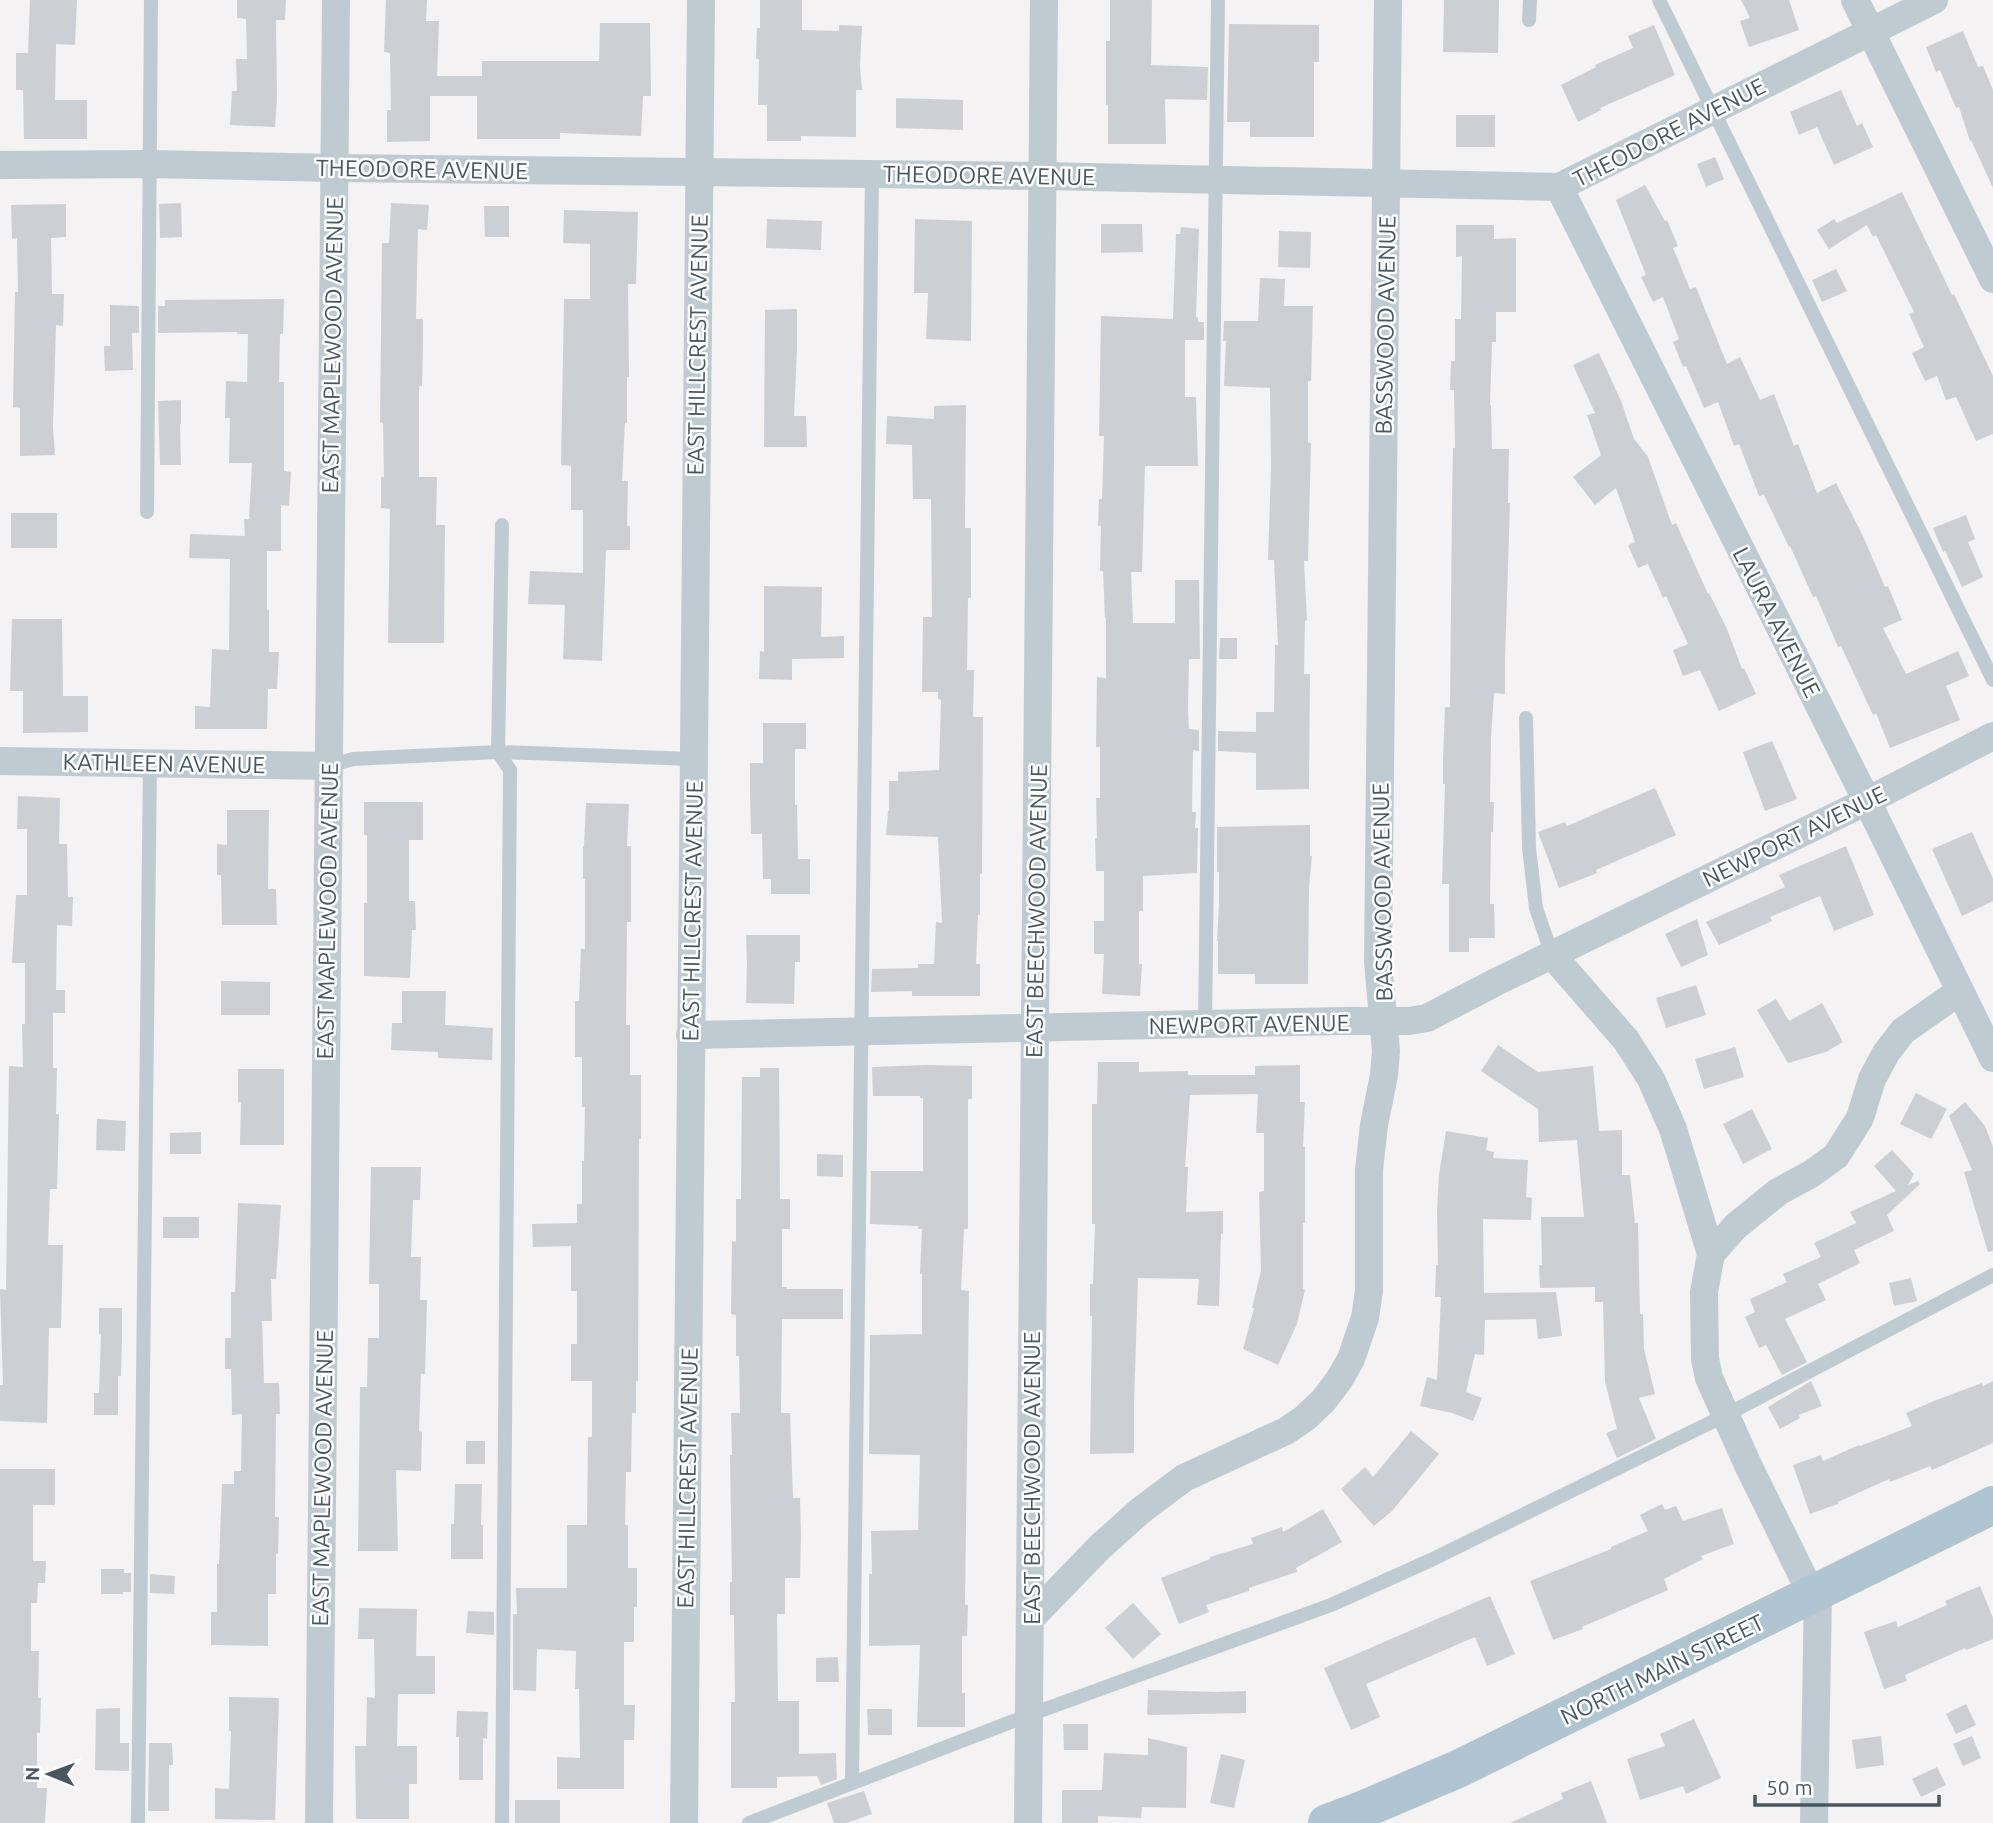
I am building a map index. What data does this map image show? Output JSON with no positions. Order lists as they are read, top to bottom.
{
  "streets": {
    "main road": ["NORTH MAIN STREET"],
    "street": [
      "THEODORE AVENUE",
      "BASSWOOD AVENUE",
      "EAST MAPLEWOOD AVENUE",
      "EAST HILLCREST AVENUE",
      "LAURA AVENUE",
      "KATHLEEN AVENUE",
      "NEWPORT AVENUE",
      "EAST BEECHWOOD AVENUE"
    ]
  },
  "crossings": [
    ["THEODORE AVENUE", "BASSWOOD AVENUE"],
    ["THEODORE AVENUE", "EAST MAPLEWOOD AVENUE"],
    ["THEODORE AVENUE", "EAST HILLCREST AVENUE"],
    ["THEODORE AVENUE", "LAURA AVENUE"],
    ["THEODORE AVENUE", "EAST BEECHWOOD AVENUE"],
    ["BASSWOOD AVENUE", "NEWPORT AVENUE"],
    ["BASSWOOD AVENUE", "EAST BEECHWOOD AVENUE"],
    ["EAST MAPLEWOOD AVENUE", "KATHLEEN AVENUE"],
    ["EAST HILLCREST AVENUE", "NEWPORT AVENUE"],
    ["LAURA AVENUE", "NEWPORT AVENUE"],
    ["NEWPORT AVENUE", "EAST BEECHWOOD AVENUE"]
  ],
  "scale_bar": "50 m",
  "north": "left"
}
